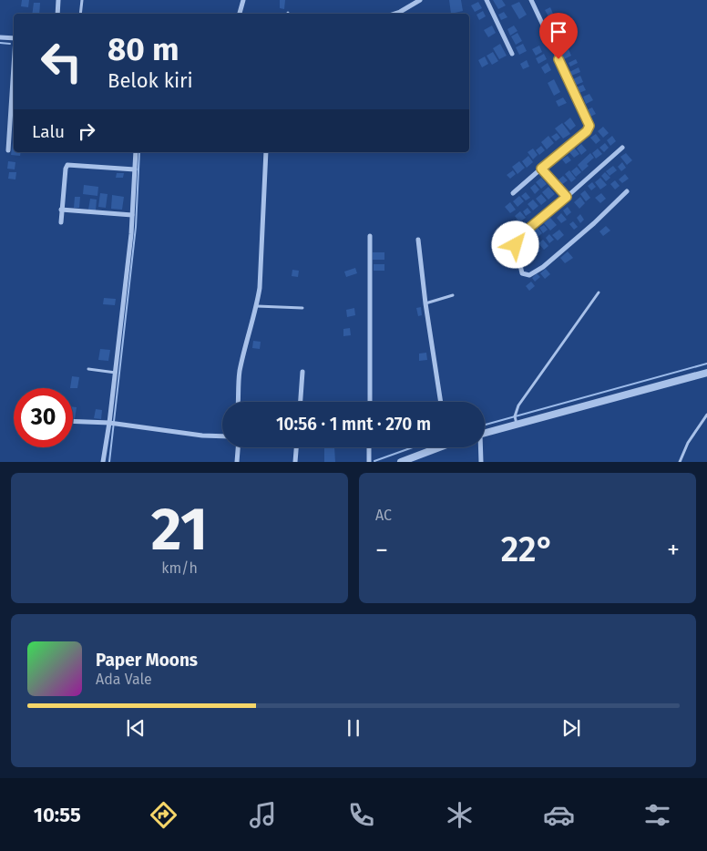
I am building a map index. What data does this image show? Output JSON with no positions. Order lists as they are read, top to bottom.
{
  "page": {
    "turn": ["80 m", "Belok kiri"],
    "then": "Lalu",
    "limit": "30",
    "trip": "10:56 · 1 mnt · 270 m",
    "tile": [
      ["21", "km/h"],
      "AC"
    ],
    "heat": ["−", "22°", "+"],
    "song": ["Paper Moons", "Ada Vale"],
    "tabs": "10:55"
  }
}
